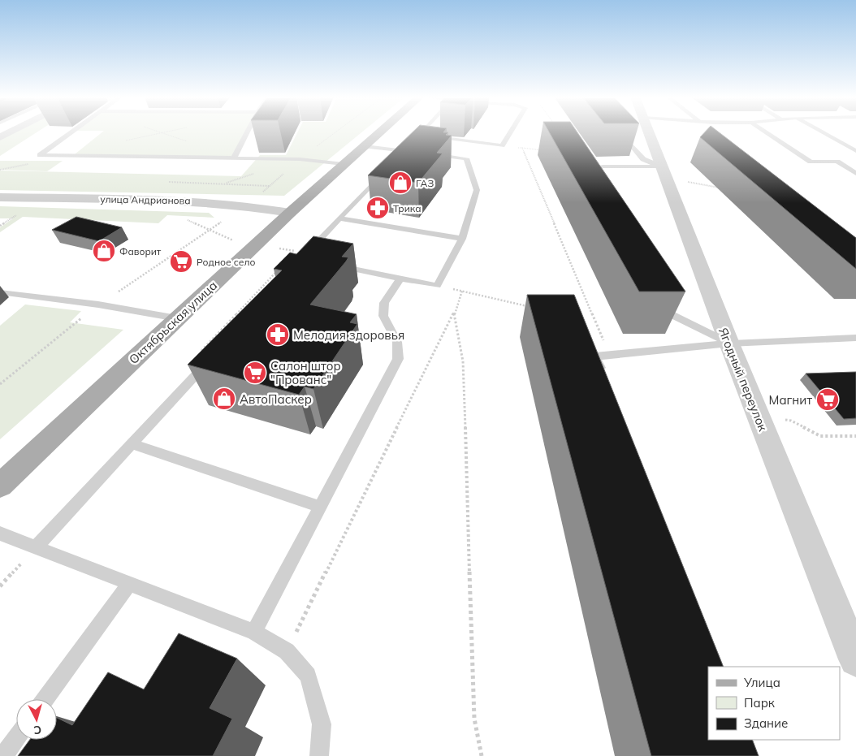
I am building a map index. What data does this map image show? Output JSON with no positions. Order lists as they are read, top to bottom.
{
  "streets": {
    "main road": ["Октябрьская улица"],
    "street": ["улица Андрианова", "Ягодный переулок"]
  },
  "crossings": [
    ["улица Андрианова", "Октябрьская улица"]
  ],
  "places": {
    "shop": ["ГАЗ", "Фаворит", "АвтоПаскер"],
    "pharmacy": ["Трика", "Мелодия здоровья"],
    "supermarket": ["Родное село", "Салон штор \"Прованс\"", "Магнит"]
  },
  "legend": ["Улица", "Парк", "Здание"],
  "north": "bottom"
}
